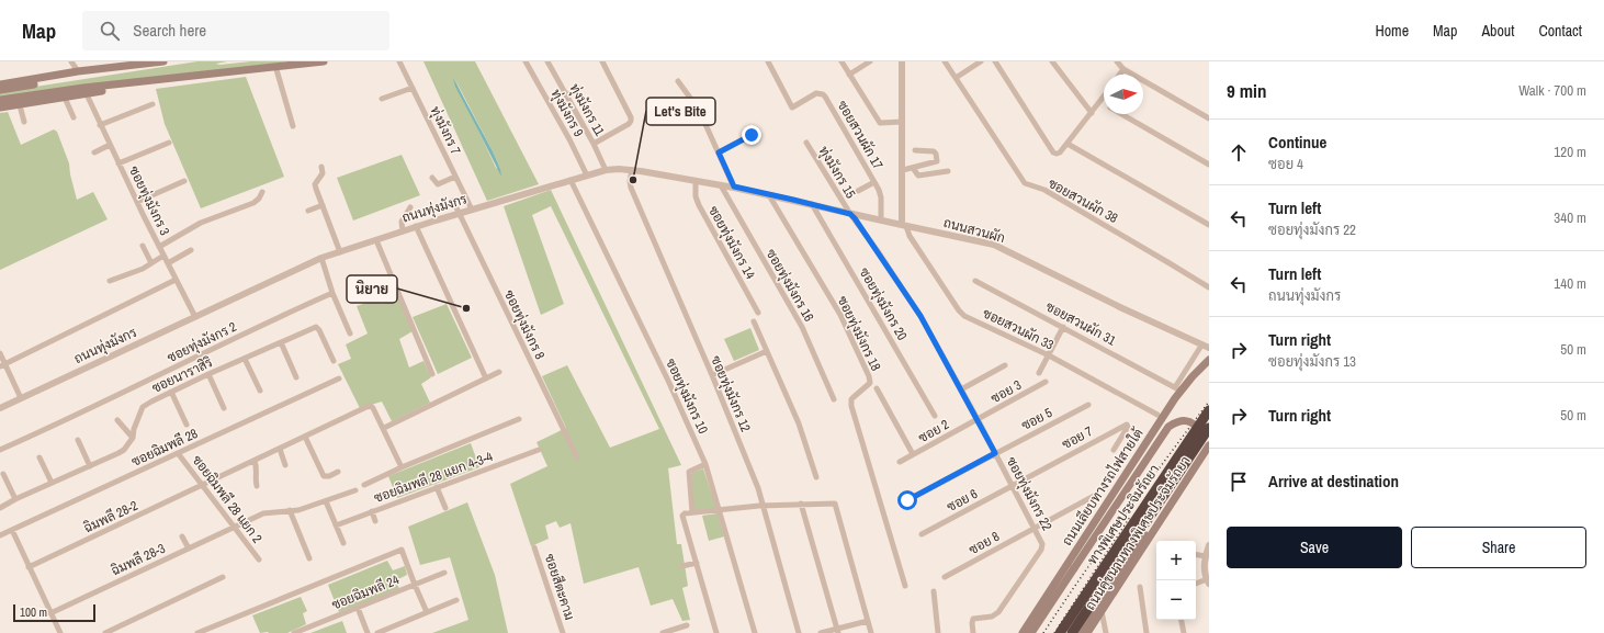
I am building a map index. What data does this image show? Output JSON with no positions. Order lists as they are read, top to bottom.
{
  "streets": {
    "highway": ["ทางพิเศษประจิมรัถยา"],
    "main road": ["ถนนเลียบทางรถไฟสายใต้", "ถนนคู่ขนานทางพิเศษประจิมรัถยา"],
    "street": [
      "ทุ่งมังกร 11",
      "ทุ่งมังกร 9",
      "ทุ่งมังกร 7",
      "ซอยสวนผัก 17",
      "ทุ่งมังกร 15",
      "ซอยทุ่งมังกร 3",
      "ซอยสวนผัก 38",
      "ถนนทุ่งมังกร",
      "ถนนสวนผัก",
      "ซอยทุ่งมังกร 14",
      "ซอยทุ่งมังกร 16",
      "ซอยทุ่งมังกร 20",
      "ซอยสวนผัก 31",
      "ซอยทุ่งมังกร 8",
      "ซอยสวนผัก 33",
      "ซอยทุ่งมังกร 18",
      "ซอยทุ่งมังกร 2",
      "ซอยนาราสิริ",
      "ซอย 3",
      "ซอยทุ่งมังกร 12",
      "ซอยทุ่งมังกร 10",
      "ซอย 5",
      "ซอย 2",
      "ซอย 7",
      "ซอยฉิมพลี 28",
      "ซอยฉิมพลี 28 แยก 4-3-4",
      "ซอยทุ่งมังกร 22",
      "ซอยฉิมพลี 28 แยก 2",
      "ซอย 6",
      "ฉิมพลี 28-2",
      "ซอย 8",
      "ฉิมพลี 28-3",
      "ซอยสีตะคาม",
      "ซอยฉิมพลี 24"
    ]
  },
  "crossings": [
    ["ทุ่งมังกร 11", "ถนนทุ่งมังกร"],
    ["ทุ่งมังกร 9", "ถนนทุ่งมังกร"],
    ["ทุ่งมังกร 7", "ถนนทุ่งมังกร"],
    ["ซอยสวนผัก 17", "ถนนทุ่งมังกร"],
    ["ทุ่งมังกร 15", "ถนนทุ่งมังกร"],
    ["ทุ่งมังกร 15", "ซอยทุ่งมังกร 22"],
    ["ซอยทุ่งมังกร 3", "ถนนทุ่งมังกร"],
    ["ถนนทุ่งมังกร", "ถนนสวนผัก"],
    ["ถนนทุ่งมังกร", "ซอยทุ่งมังกร 14"],
    ["ถนนทุ่งมังกร", "ซอยทุ่งมังกร 16"],
    ["ถนนทุ่งมังกร", "ซอยทุ่งมังกร 20"],
    ["ถนนทุ่งมังกร", "ซอยทุ่งมังกร 8"],
    ["ถนนทุ่งมังกร", "ซอยสวนผัก 33"],
    ["ถนนทุ่งมังกร", "ซอยทุ่งมังกร 18"],
    ["ถนนทุ่งมังกร", "ซอยทุ่งมังกร 12"],
    ["ถนนทุ่งมังกร", "ซอยทุ่งมังกร 10"],
    ["ถนนทุ่งมังกร", "ซอยทุ่งมังกร 22"],
    ["ถนนสวนผัก", "ซอยสวนผัก 33"],
    ["ซอยสวนผัก 31", "ถนนเลียบทางรถไฟสายใต้"],
    ["ซอย 3", "ซอย 2"],
    ["ซอย 3", "ซอยทุ่งมังกร 22"],
    ["ซอย 5", "ซอยทุ่งมังกร 22"],
    ["ซอย 2", "ซอยทุ่งมังกร 22"],
    ["ซอย 7", "ซอยทุ่งมังกร 22"],
    ["ซอย 7", "ซอย 6"],
    ["ซอยฉิมพลี 28", "ซอยฉิมพลี 28 แยก 2"],
    ["ซอยทุ่งมังกร 22", "ซอย 6"],
    ["ซอยทุ่งมังกร 22", "ซอย 8"],
    ["ซอยฉิมพลี 28 แยก 2", "ฉิมพลี 28-2"],
    ["ซอยฉิมพลี 28 แยก 2", "ฉิมพลี 28-3"]
  ],
  "places": ["Let's Bite", "นิยาย"],
  "scale_bar": "100 m",
  "north": "right",
  "page": {
    "header": "Map",
    "search": "Search here",
    "nav": [
      "Home",
      "Map",
      "About",
      "Contact"
    ],
    "heading": ["9 min", "Walk · 700 m"],
    "list": [
      ["Continue", "ซอย 4", "120 m"],
      ["Turn left", "ซอยทุ่งมังกร 22", "340 m"],
      ["Turn left", "ถนนทุ่งมังกร", "140 m"],
      ["Turn right", "ซอยทุ่งมังกร 13", "50 m"],
      ["Turn right", "50 m"],
      "Arrive at destination"
    ],
    "buttons": ["Save", "Share"],
    "map_buttons": ["+", "−"],
    "scale": "100 m"
  }
}
